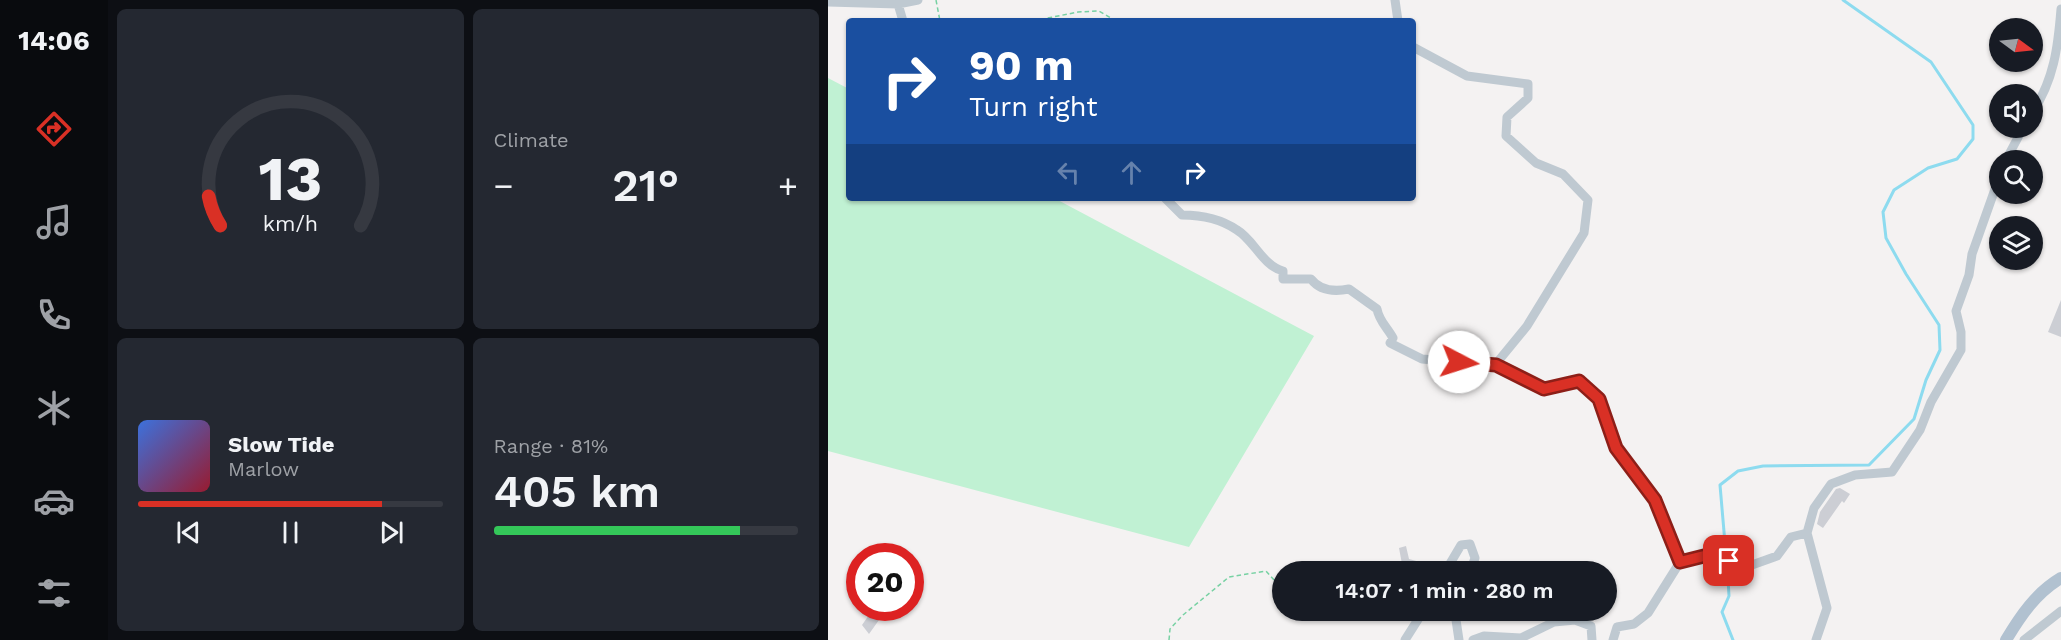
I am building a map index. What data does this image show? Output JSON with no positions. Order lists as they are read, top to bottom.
{
  "north": "right",
  "page": {
    "tabs": "14:06",
    "tile": [
      "Climate",
      ["Range · 81%", "405 km"]
    ],
    "turn": ["90 m", "Turn right"],
    "heat": ["−", "21°", "+"],
    "song": ["Slow Tide", "Marlow"],
    "limit": "20",
    "trip": "14:07 · 1 min · 280 m",
    "gauge": ["13", "km/h"]
  }
}
